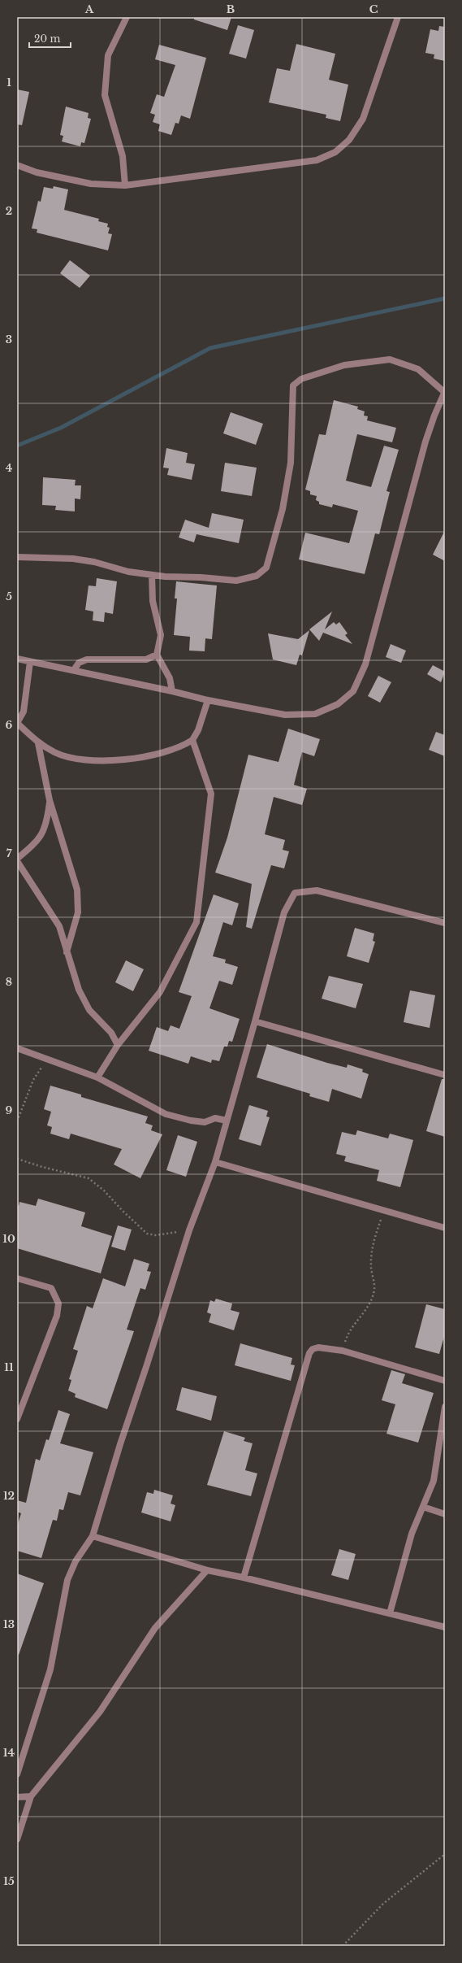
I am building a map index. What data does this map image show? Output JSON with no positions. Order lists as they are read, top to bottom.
{
  "scale_bar": "20 m",
  "grid": {
    "columns": ["A", "B", "C"],
    "rows": [
      "1",
      "2",
      "3",
      "4",
      "5",
      "6",
      "7",
      "8",
      "9",
      "10",
      "11",
      "12",
      "13",
      "14",
      "15"
    ]
  }
}
